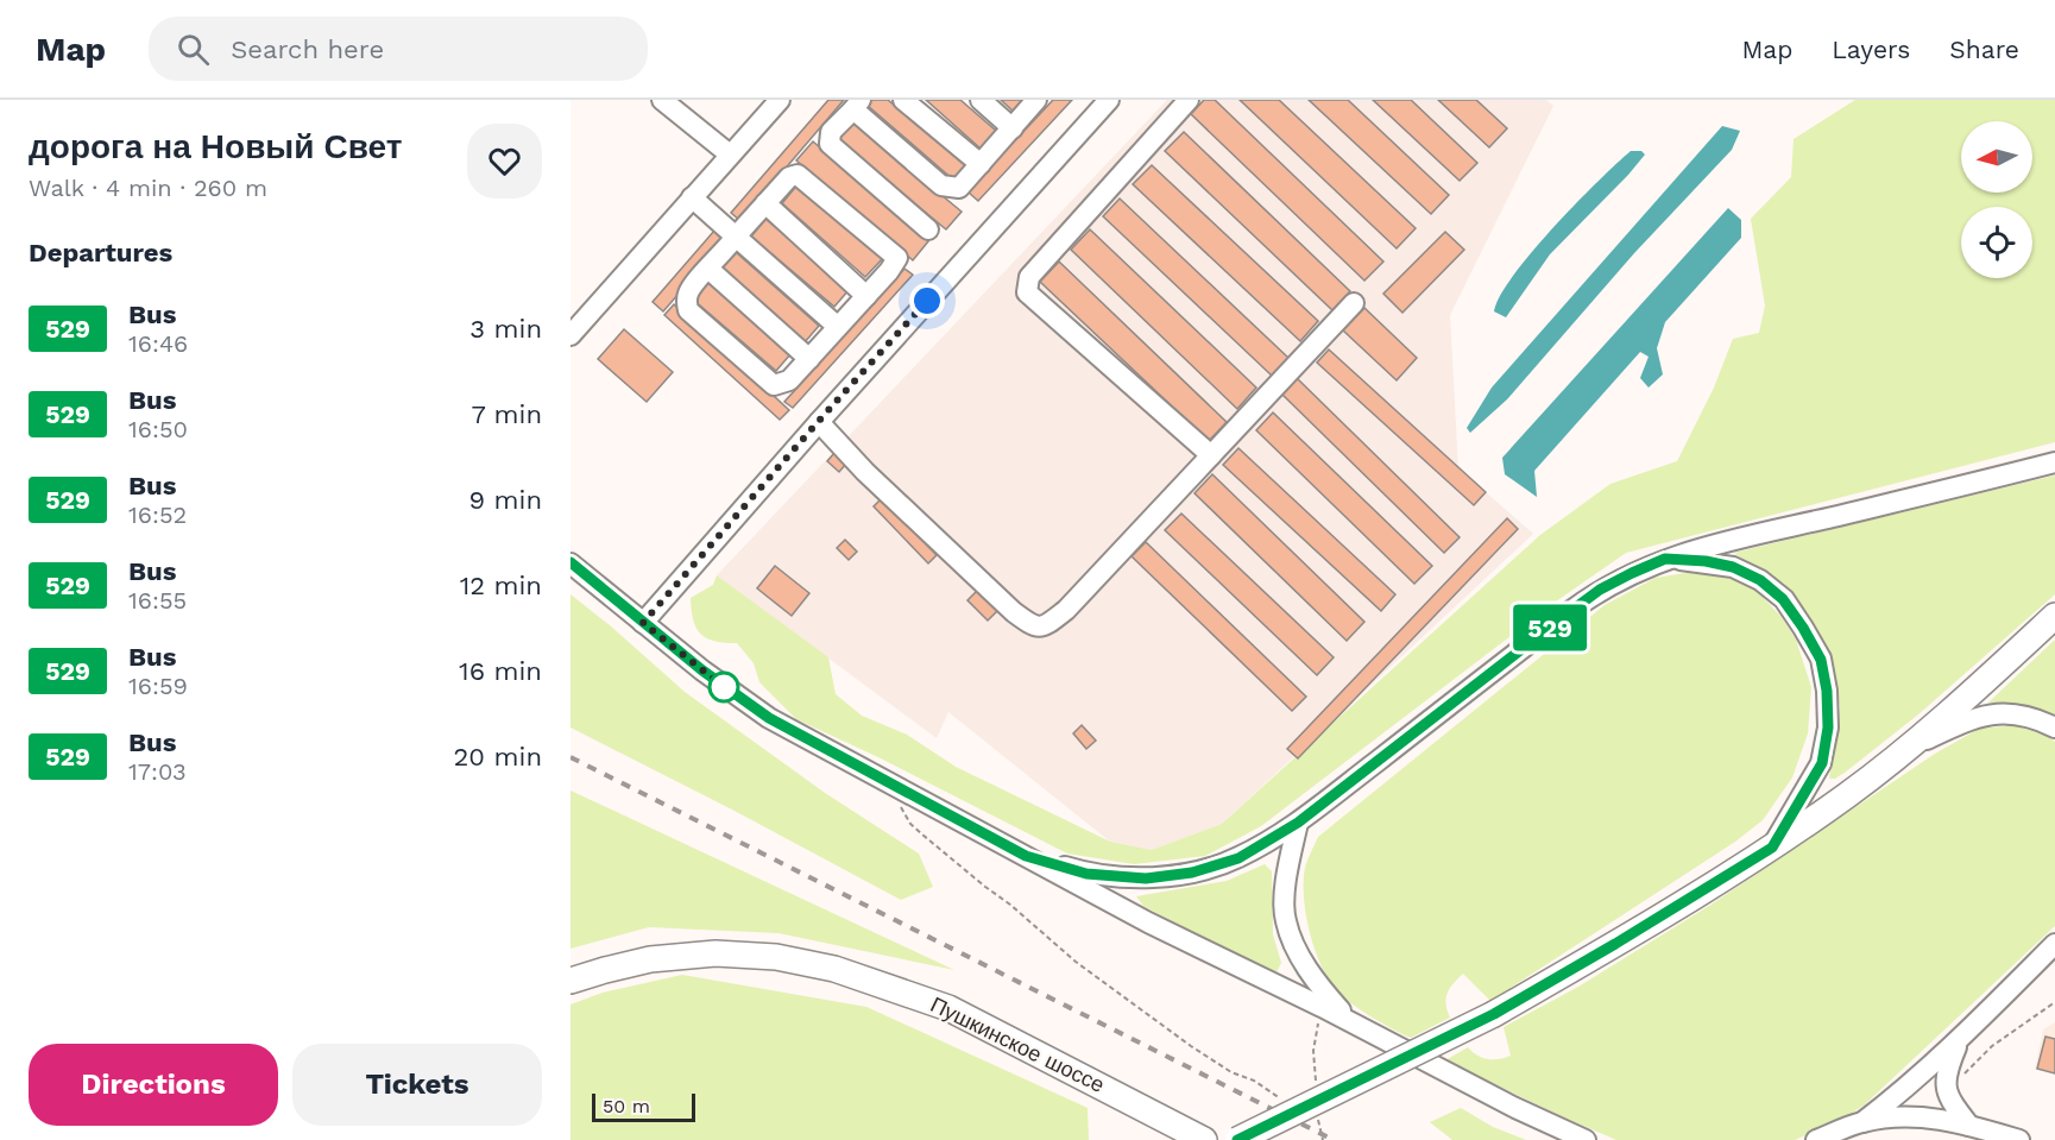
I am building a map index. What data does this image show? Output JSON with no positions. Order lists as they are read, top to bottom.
{
  "streets": {
    "main road": ["Пушкинское шоссе"]
  },
  "lines": ["bus line 529"],
  "scale_bar": "50 m",
  "north": "left",
  "page": {
    "header": "Map",
    "search": "Search here",
    "nav": ["Map", "Layers", "Share"],
    "heading": [
      ["дорога на Новый Свет", "Walk · 4 min · 260 m"],
      "Departures"
    ],
    "on_map": "529",
    "list": [
      {
        "mark": "529",
        "name": "Bus",
        "note": "16:46",
        "value": "3 min"
      },
      {
        "mark": "529",
        "name": "Bus",
        "note": "16:50",
        "value": "7 min"
      },
      {
        "mark": "529",
        "name": "Bus",
        "note": "16:52",
        "value": "9 min"
      },
      {
        "mark": "529",
        "name": "Bus",
        "note": "16:55",
        "value": "12 min"
      },
      {
        "mark": "529",
        "name": "Bus",
        "note": "16:59",
        "value": "16 min"
      },
      {
        "mark": "529",
        "name": "Bus",
        "note": "17:03",
        "value": "20 min"
      }
    ],
    "buttons": ["Directions", "Tickets"],
    "scale": "50 m"
  }
}
